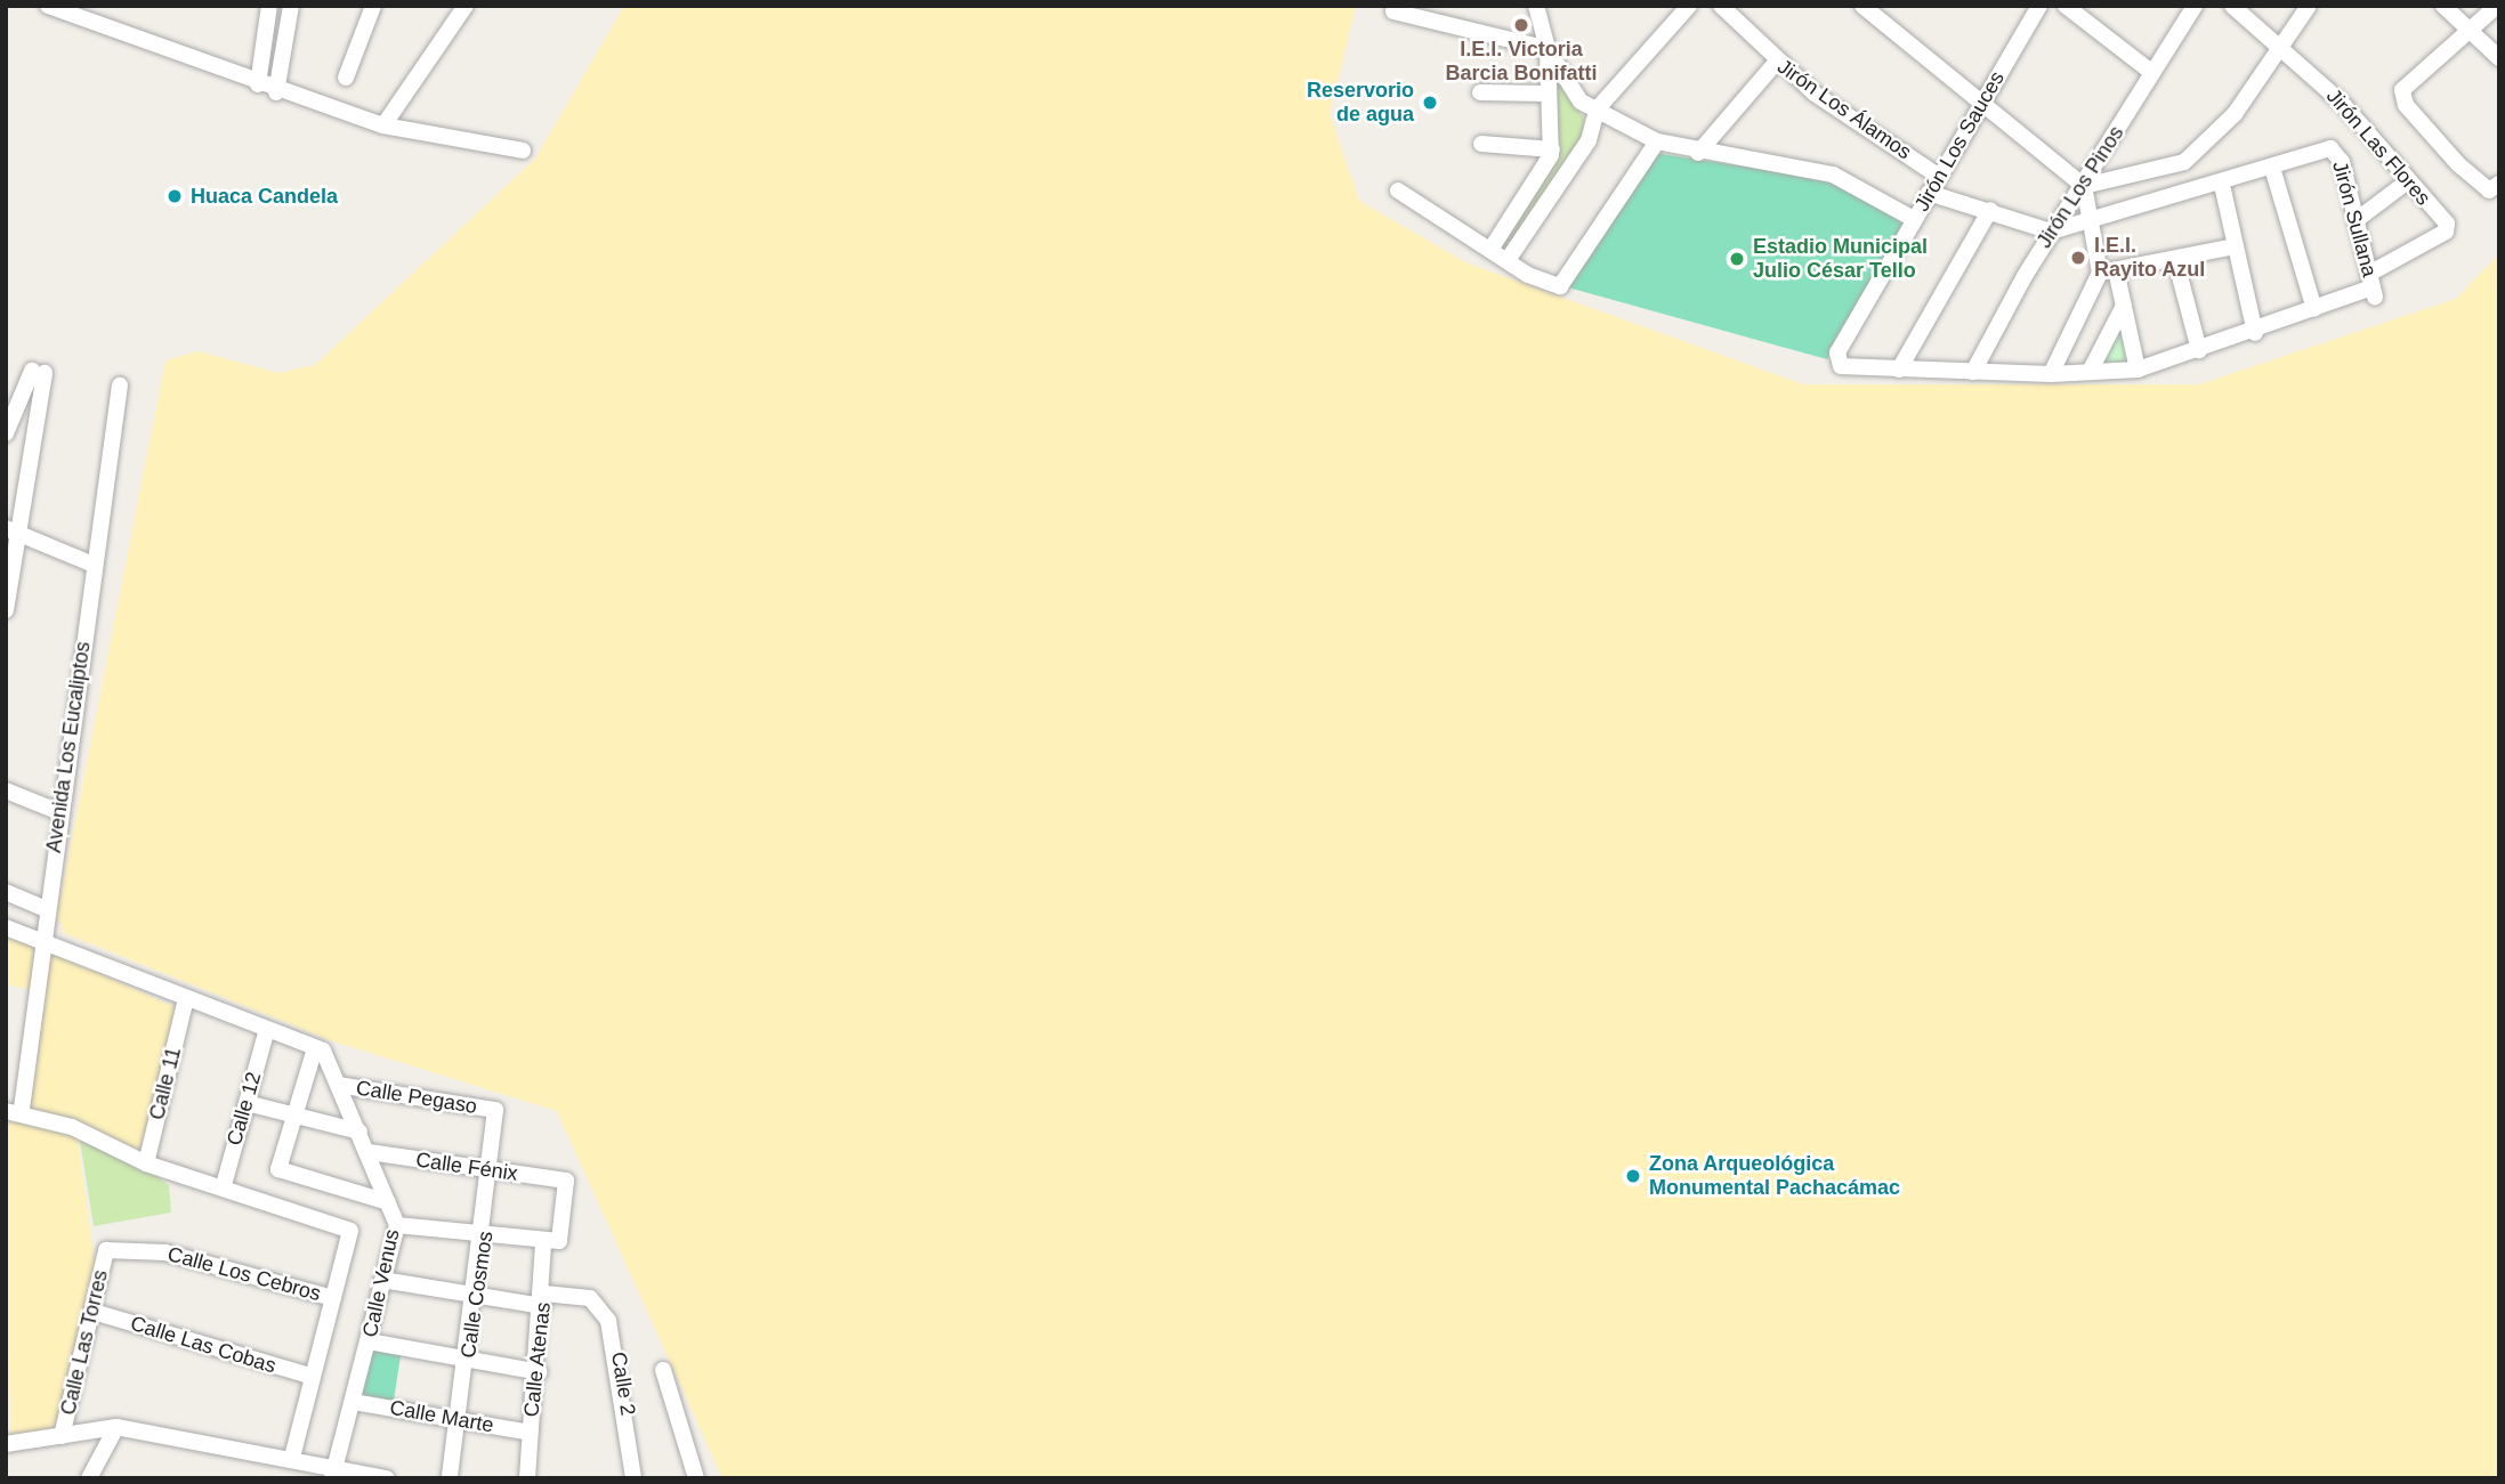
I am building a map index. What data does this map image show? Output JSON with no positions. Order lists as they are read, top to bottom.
{
  "streets": {
    "street": [
      "Jirón Los Álamos",
      "Jirón Los Sauces",
      "Jirón Las Flores",
      "Jirón Los Pinos",
      "Jirón Sullana",
      "Avenida Los Eucaliptos",
      "Calle 11",
      "Calle Pegaso",
      "Calle 12",
      "Calle Fénix",
      "Calle Los Cebros",
      "Calle Venus",
      "Calle Cosmos",
      "Calle Las Torres",
      "Calle Las Cobas",
      "Calle Atenas",
      "Calle 2",
      "Calle Marte"
    ]
  },
  "crossings": [
    ["Jirón Los Álamos", "Jirón Los Sauces"],
    ["Jirón Las Flores", "Jirón Sullana"],
    ["Calle Pegaso", "Calle Venus"],
    ["Calle Pegaso", "Calle Cosmos"],
    ["Calle Fénix", "Calle Venus"],
    ["Calle Fénix", "Calle Cosmos"],
    ["Calle Fénix", "Calle Atenas"],
    ["Calle Los Cebros", "Calle Las Torres"],
    ["Calle Venus", "Calle Marte"],
    ["Calle Cosmos", "Calle Marte"],
    ["Calle Las Torres", "Calle Las Cobas"],
    ["Calle Atenas", "Calle 2"],
    ["Calle Atenas", "Calle Marte"]
  ],
  "places": [
    "I.E.I. Victoria Barcia Bonifatti",
    "Reservorio de agua",
    "Huaca Candela",
    "I.E.I. Rayito Azul",
    "Estadio Municipal Julio César Tello",
    "Zona Arqueológica Monumental Pachacámac"
  ]
}
